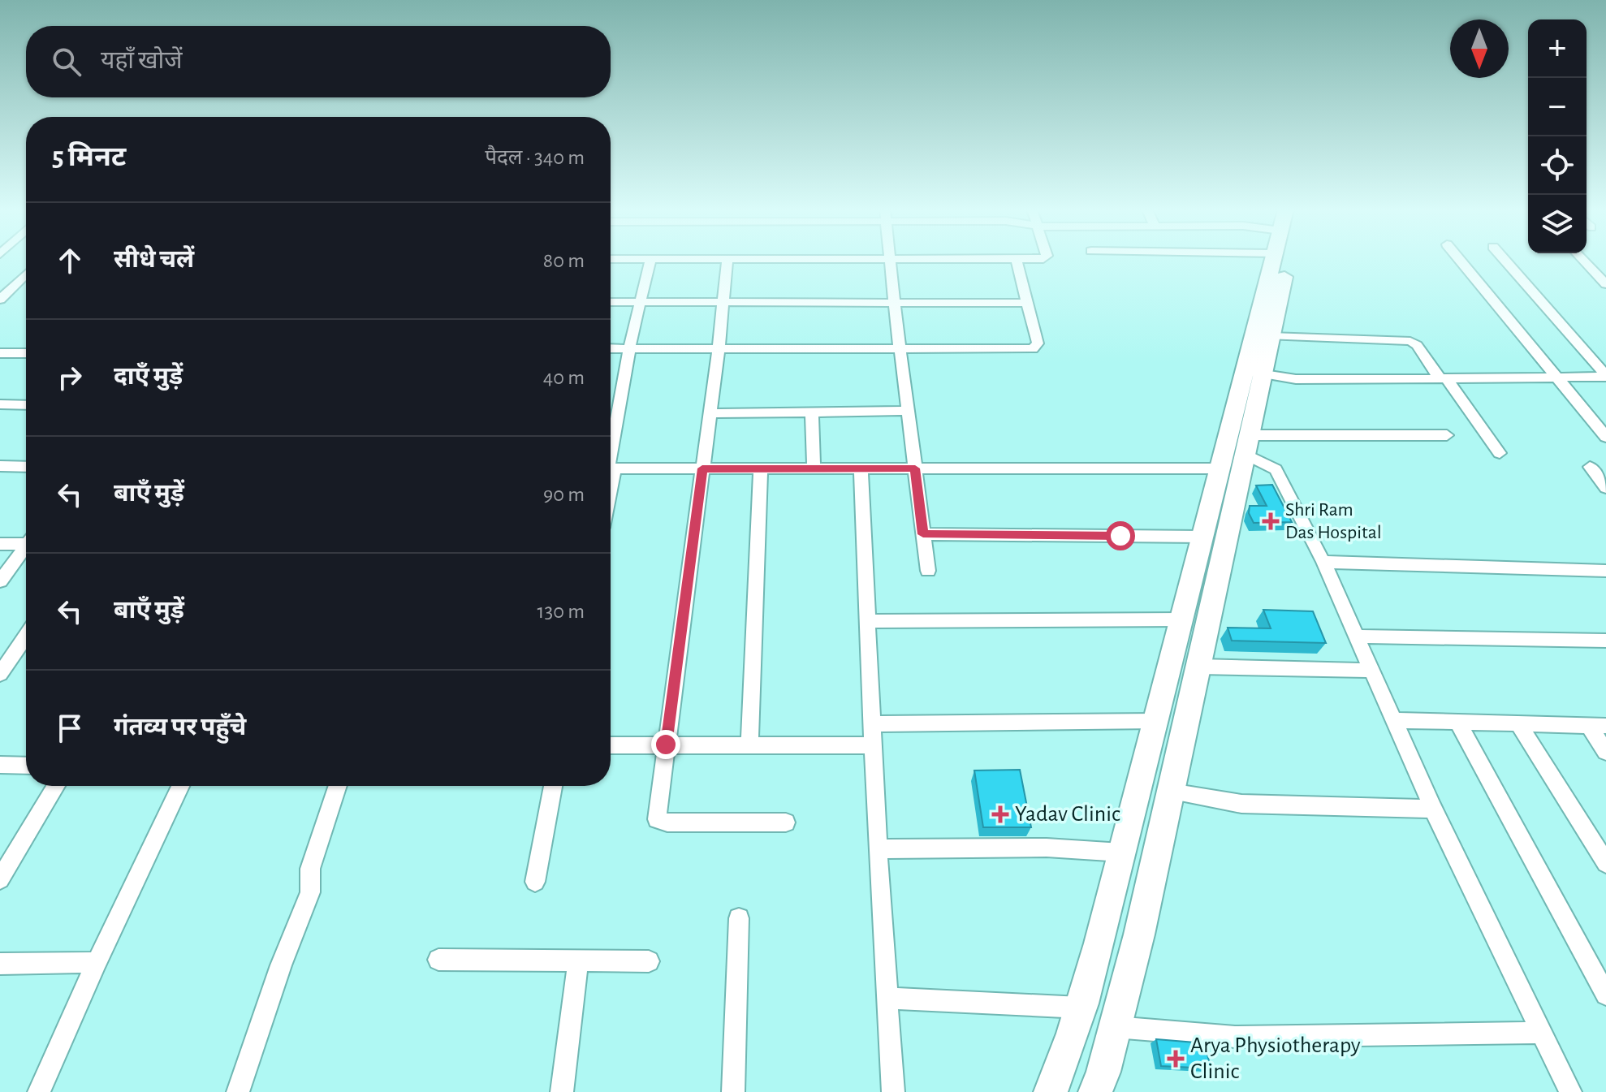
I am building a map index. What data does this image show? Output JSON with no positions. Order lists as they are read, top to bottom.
{
  "places": {
    "health": ["Shri Ram Das Hospital", "Yadav Clinic", "Arya Physiotherapy Clinic"]
  },
  "north": "bottom",
  "page": {
    "map_buttons": ["+", "−"],
    "search": "यहाँ खोजें",
    "heading": ["5 मिनट", "पैदल · 340 m"],
    "list": [
      ["सीधे चलें", "80 m"],
      ["दाएँ मुड़ें", "40 m"],
      ["बाएँ मुड़ें", "90 m"],
      ["बाएँ मुड़ें", "130 m"],
      "गंतव्य पर पहुँचे"
    ]
  }
}
